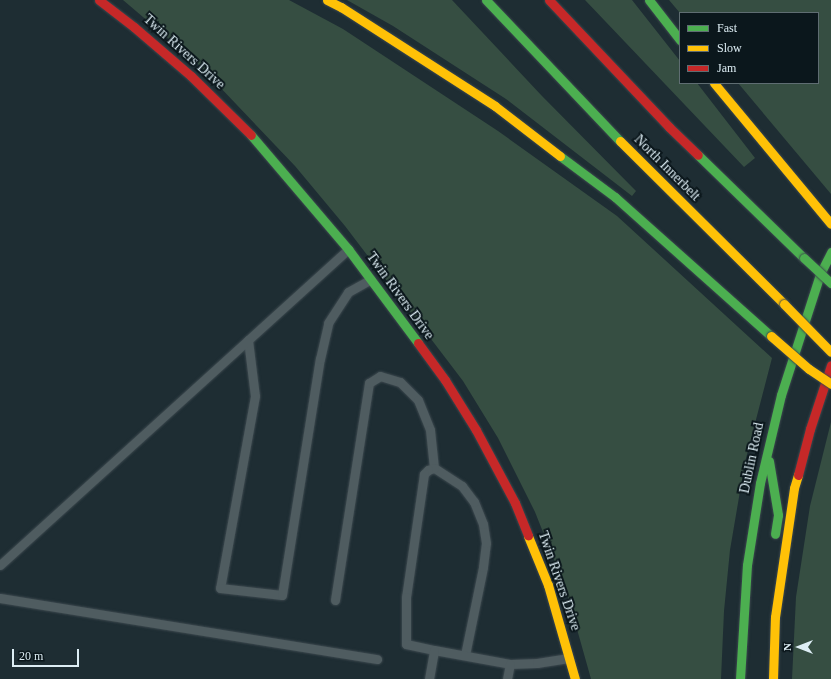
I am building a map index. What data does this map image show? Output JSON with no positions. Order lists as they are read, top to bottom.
{
  "streets": {
    "main road": ["Twin Rivers Drive", "North Innerbelt", "Dublin Road"]
  },
  "legend": ["Fast", "Slow", "Jam"],
  "scale_bar": "20 m",
  "north": "left"
}
